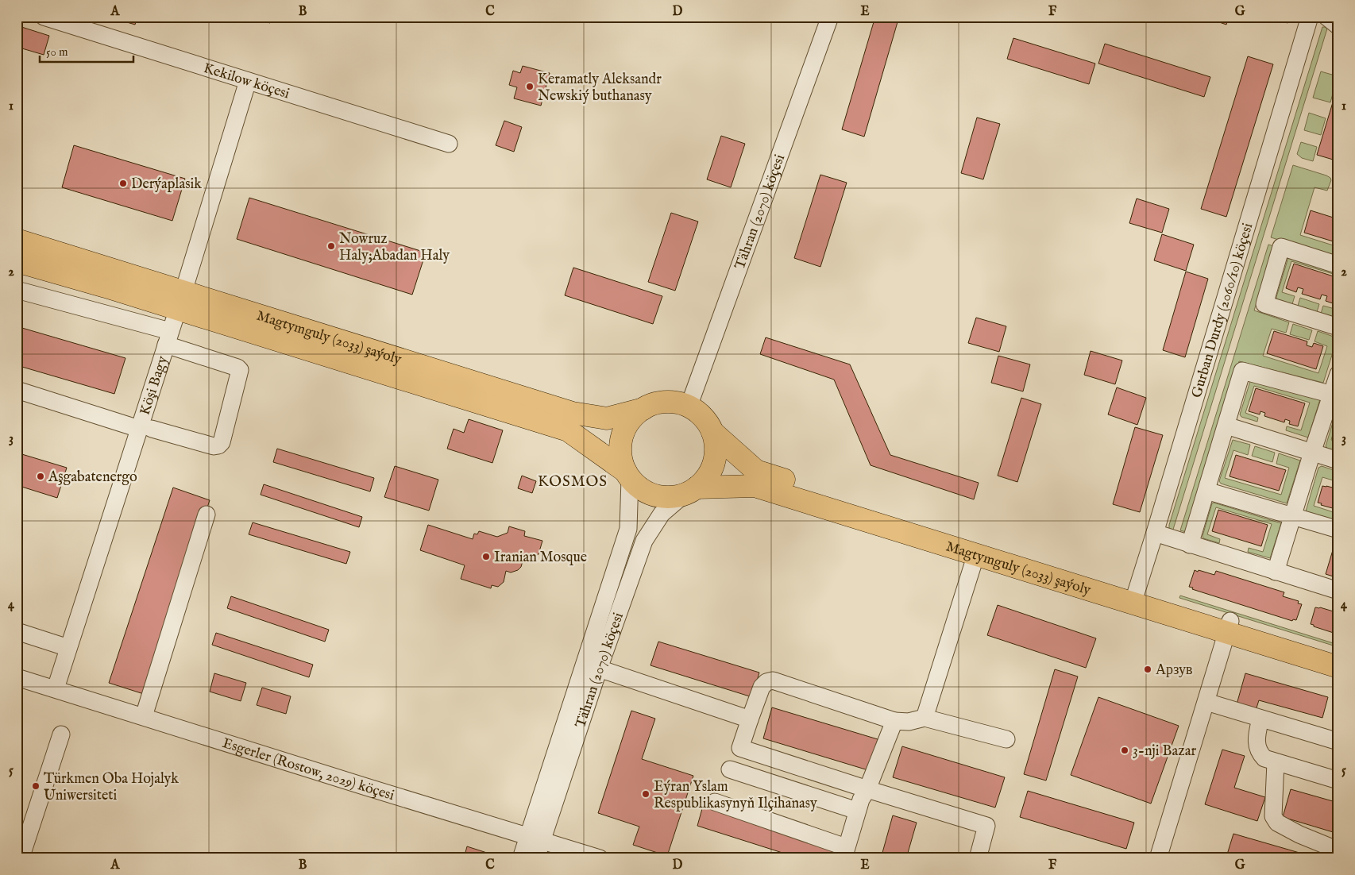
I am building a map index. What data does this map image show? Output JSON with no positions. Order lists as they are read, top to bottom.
{
  "streets": {
    "main road": ["Magtymguly (2033) şaýoly"],
    "street": [
      "Kekilow köçesi",
      "Tähran (2070) köçesi",
      "Gurban Durdy (2060/10) köçesi",
      "Köşi Bagy",
      "Esgerler (Rostow, 2029) köçesi"
    ]
  },
  "crossings": [
    ["Kekilow köçesi", "Köşi Bagy"],
    ["Tähran (2070) köçesi", "Magtymguly (2033) şaýoly"],
    ["Tähran (2070) köçesi", "Esgerler (Rostow, 2029) köçesi"],
    ["Gurban Durdy (2060/10) köçesi", "Magtymguly (2033) şaýoly"],
    ["Magtymguly (2033) şaýoly", "Köşi Bagy"],
    ["Köşi Bagy", "Esgerler (Rostow, 2029) köçesi"]
  ],
  "districts": ["KOSMOS"],
  "places": [
    "Keramatly Aleksandr Newskiý buthanasy",
    "Derýaplasik",
    "Nowruz Haly;Abadan Haly",
    "Aşgabatenergo",
    "Iranian Mosque",
    "Арзув",
    "3-nji Bazar",
    "Türkmen Oba Hojalyk Uniwersiteti",
    "Eýran Yslam Respublikasynyň Ilçihanasy"
  ],
  "scale_bar": "50 m",
  "grid": {
    "columns": [
      "A",
      "B",
      "C",
      "D",
      "E",
      "F",
      "G"
    ],
    "rows": [
      "1",
      "2",
      "3",
      "4",
      "5"
    ]
  }
}
